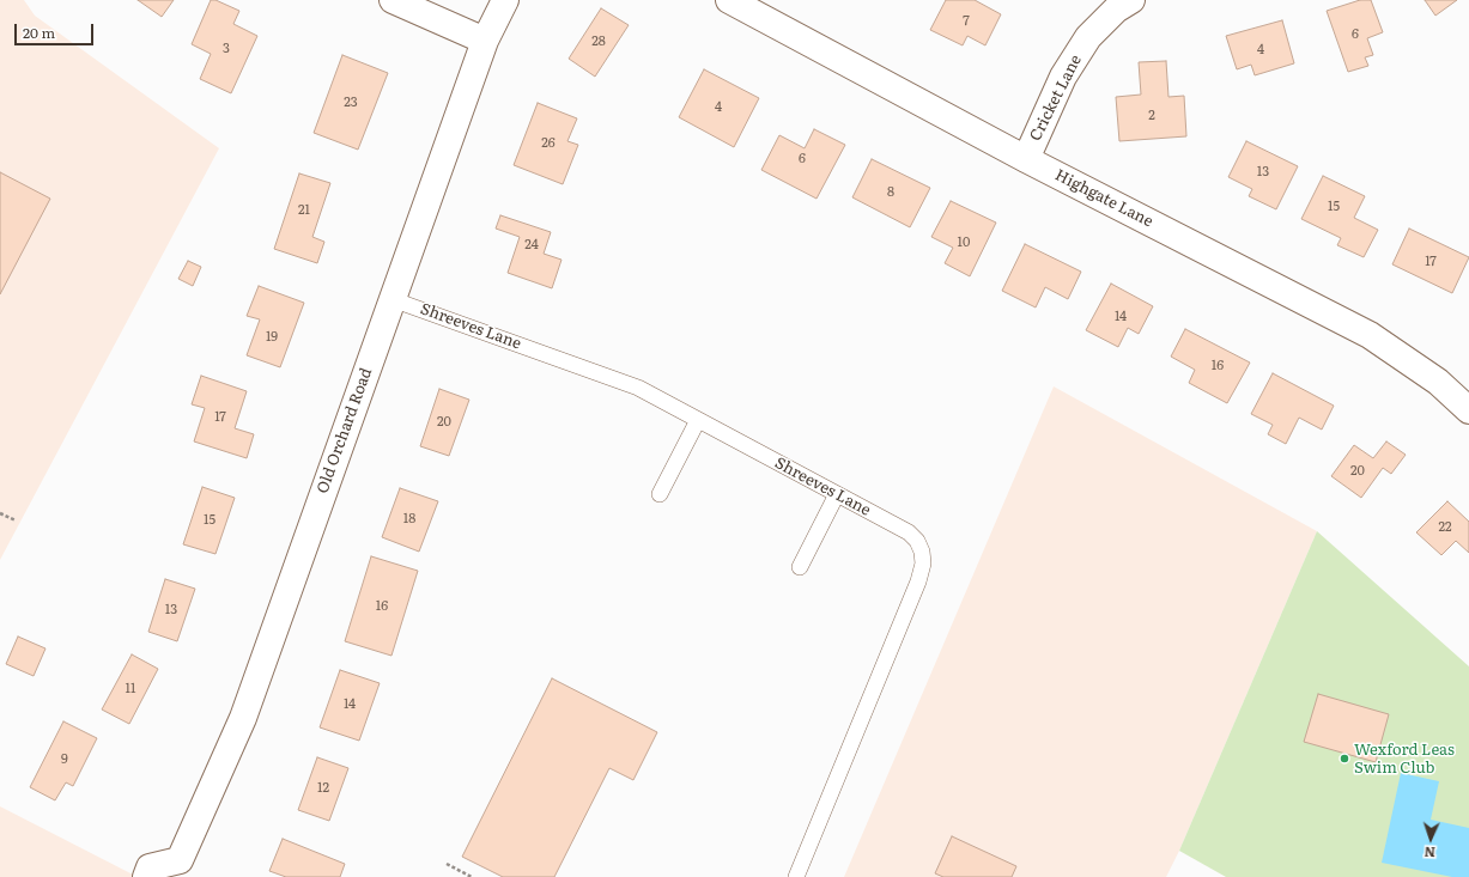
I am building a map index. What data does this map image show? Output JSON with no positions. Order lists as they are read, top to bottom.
{
  "streets": {
    "street": ["Cricket Lane", "Highgate Lane", "Old Orchard Road"],
    "lane": ["Shreeves Lane"]
  },
  "crossings": [
    ["Cricket Lane", "Highgate Lane"],
    ["Shreeves Lane", "Old Orchard Road"]
  ],
  "places": ["Wexford Leas Swim Club"],
  "house_numbers": [
    "7",
    "6",
    "28",
    "3",
    "4",
    "23",
    "4",
    "2",
    "26",
    "6",
    "13",
    "8",
    "15",
    "21",
    "10",
    "24",
    "17",
    "14",
    "19",
    "16",
    "17",
    "20",
    "20",
    "18",
    "15",
    "22",
    "16",
    "13",
    "11",
    "14",
    "9",
    "12"
  ],
  "scale_bar": "20 m",
  "north": "bottom"
}
